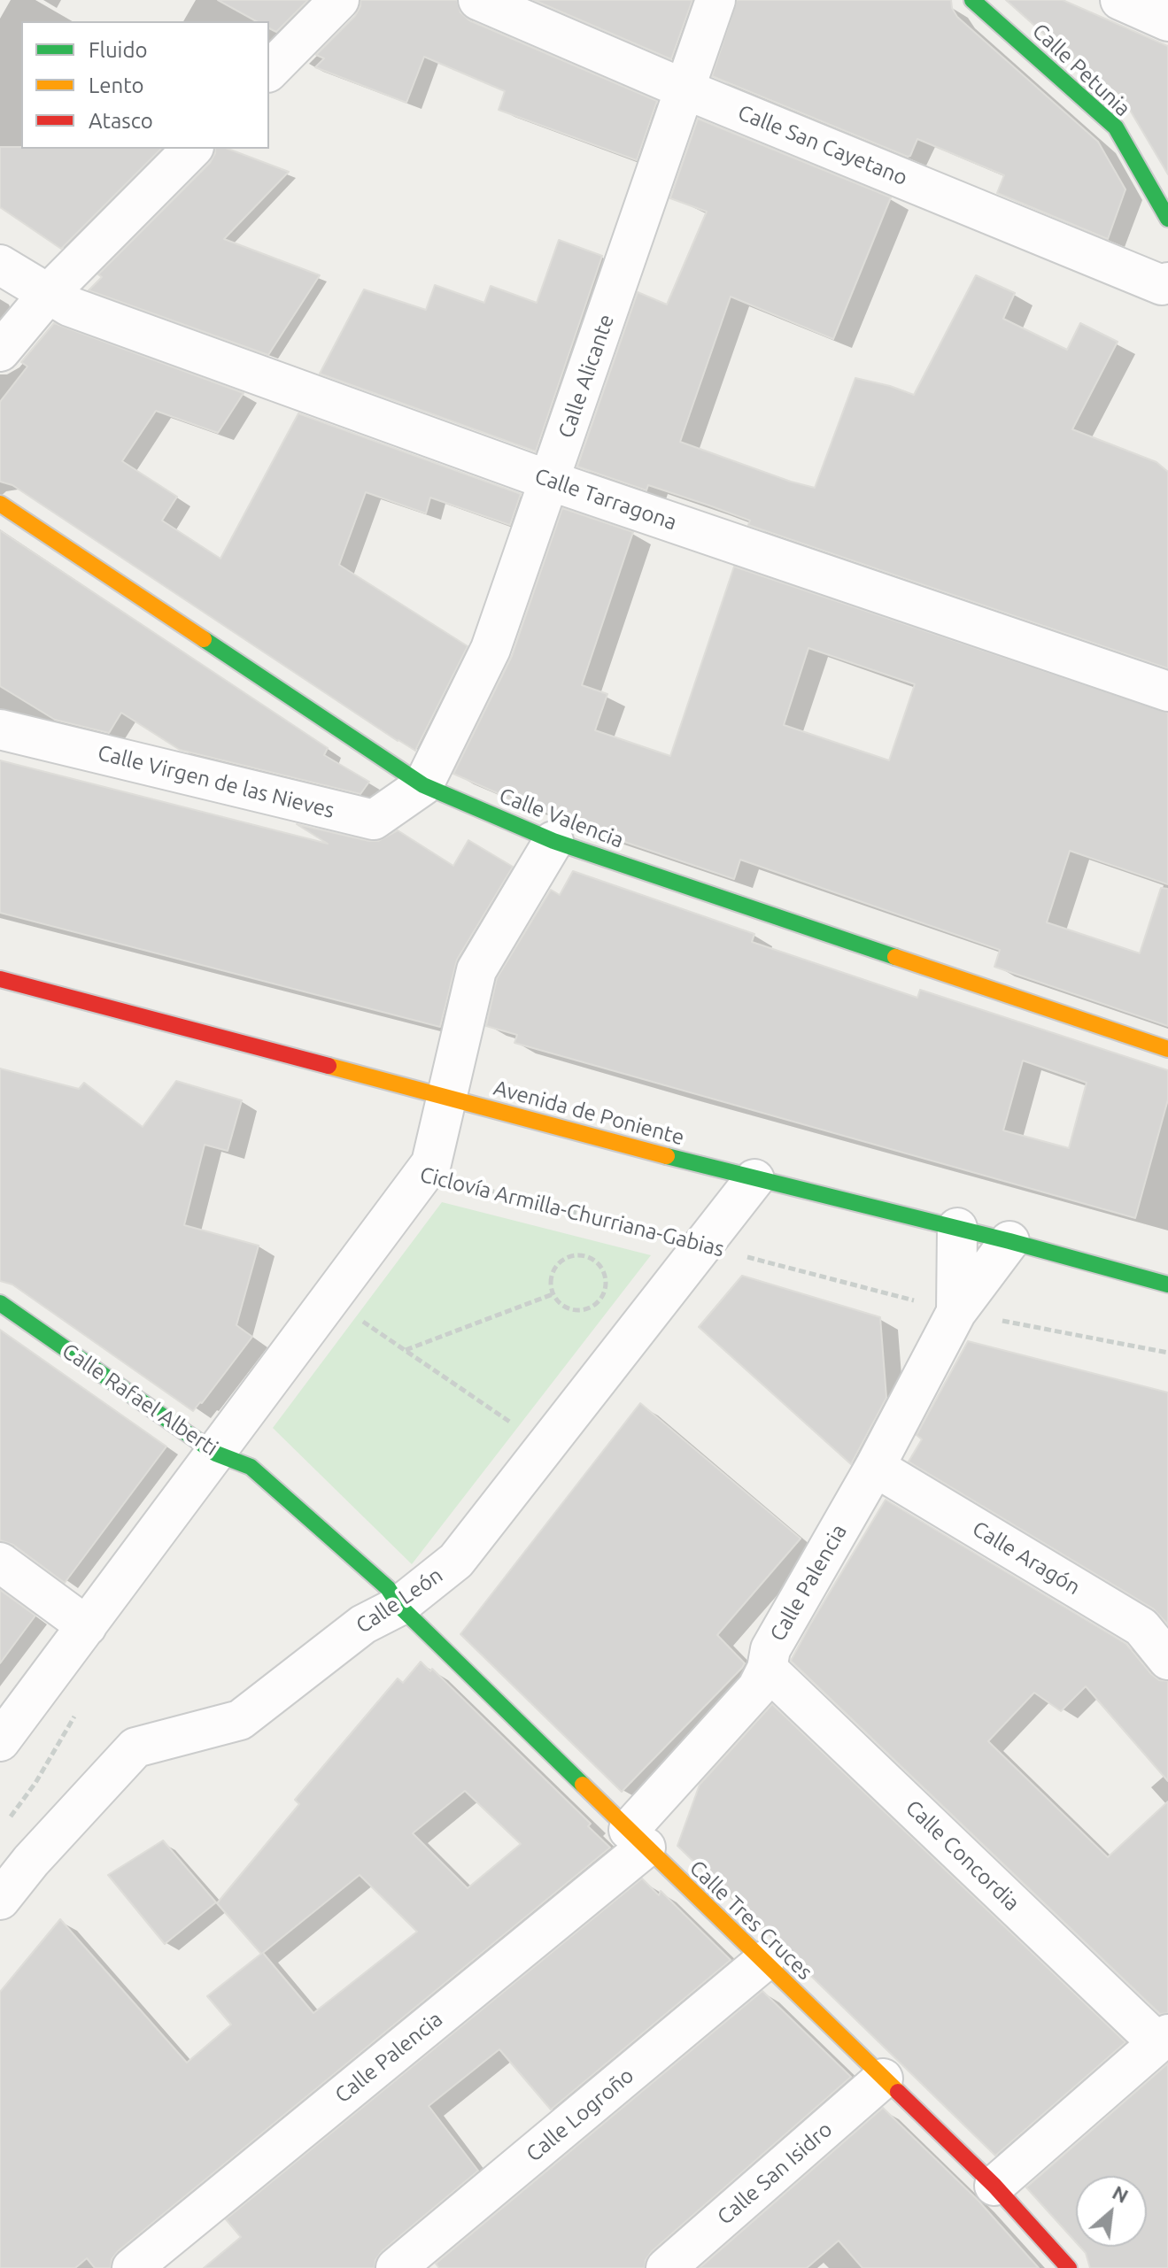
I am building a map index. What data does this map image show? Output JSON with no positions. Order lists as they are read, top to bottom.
{
  "streets": {
    "street": [
      "Calle Petunia",
      "Calle San Cayetano",
      "Calle Alicante",
      "Calle Tarragona",
      "Calle Virgen de las Nieves",
      "Calle Valencia",
      "Avenida de Poniente",
      "Calle Rafael Alberti",
      "Calle Aragón",
      "Calle Palencia",
      "Calle León",
      "Calle Concordia",
      "Calle Tres Cruces",
      "Calle Logroño",
      "Calle San Isidro"
    ],
    "path": ["Ciclovía Armilla-Churriana-Gabias"]
  },
  "crossings": [
    ["Calle San Cayetano", "Calle Alicante"],
    ["Calle Alicante", "Calle Tarragona"],
    ["Calle Alicante", "Calle Virgen de las Nieves"],
    ["Calle Alicante", "Calle Valencia"],
    ["Calle Virgen de las Nieves", "Calle Valencia"],
    ["Avenida de Poniente", "Calle Palencia"],
    ["Avenida de Poniente", "Calle León"],
    ["Ciclovía Armilla-Churriana-Gabias", "Calle Palencia"],
    ["Ciclovía Armilla-Churriana-Gabias", "Calle León"],
    ["Calle Rafael Alberti", "Calle León"],
    ["Calle Rafael Alberti", "Calle Tres Cruces"],
    ["Calle Aragón", "Calle Palencia"],
    ["Calle Palencia", "Calle Concordia"],
    ["Calle Palencia", "Calle Tres Cruces"],
    ["Calle León", "Calle Tres Cruces"],
    ["Calle Tres Cruces", "Calle Logroño"],
    ["Calle Tres Cruces", "Calle San Isidro"]
  ],
  "legend": ["Fluido", "Lento", "Atasco"],
  "north": "top right"
}
